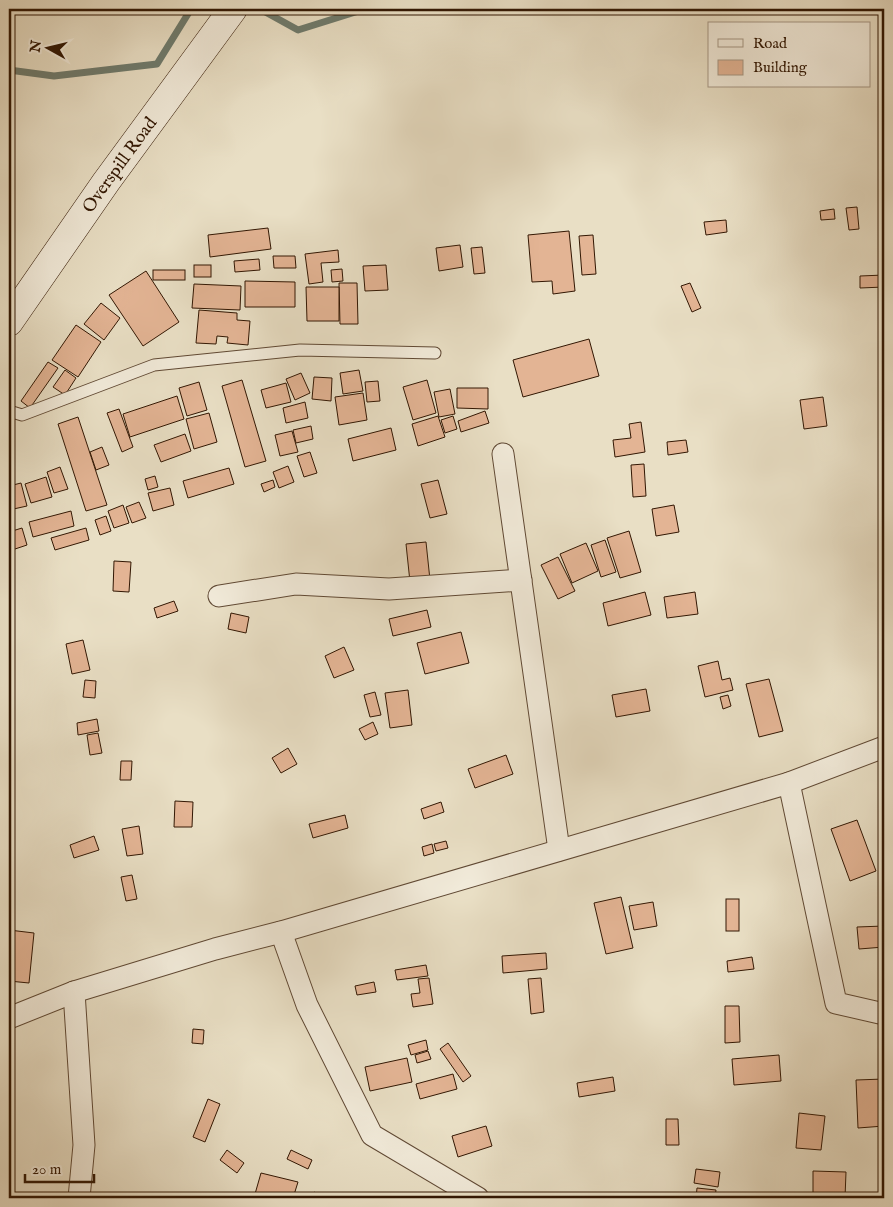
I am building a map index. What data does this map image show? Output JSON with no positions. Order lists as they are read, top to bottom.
{
  "streets": {
    "street": ["Overspill Road"]
  },
  "legend": ["Road", "Building"],
  "scale_bar": "20 m",
  "north": "left"
}
